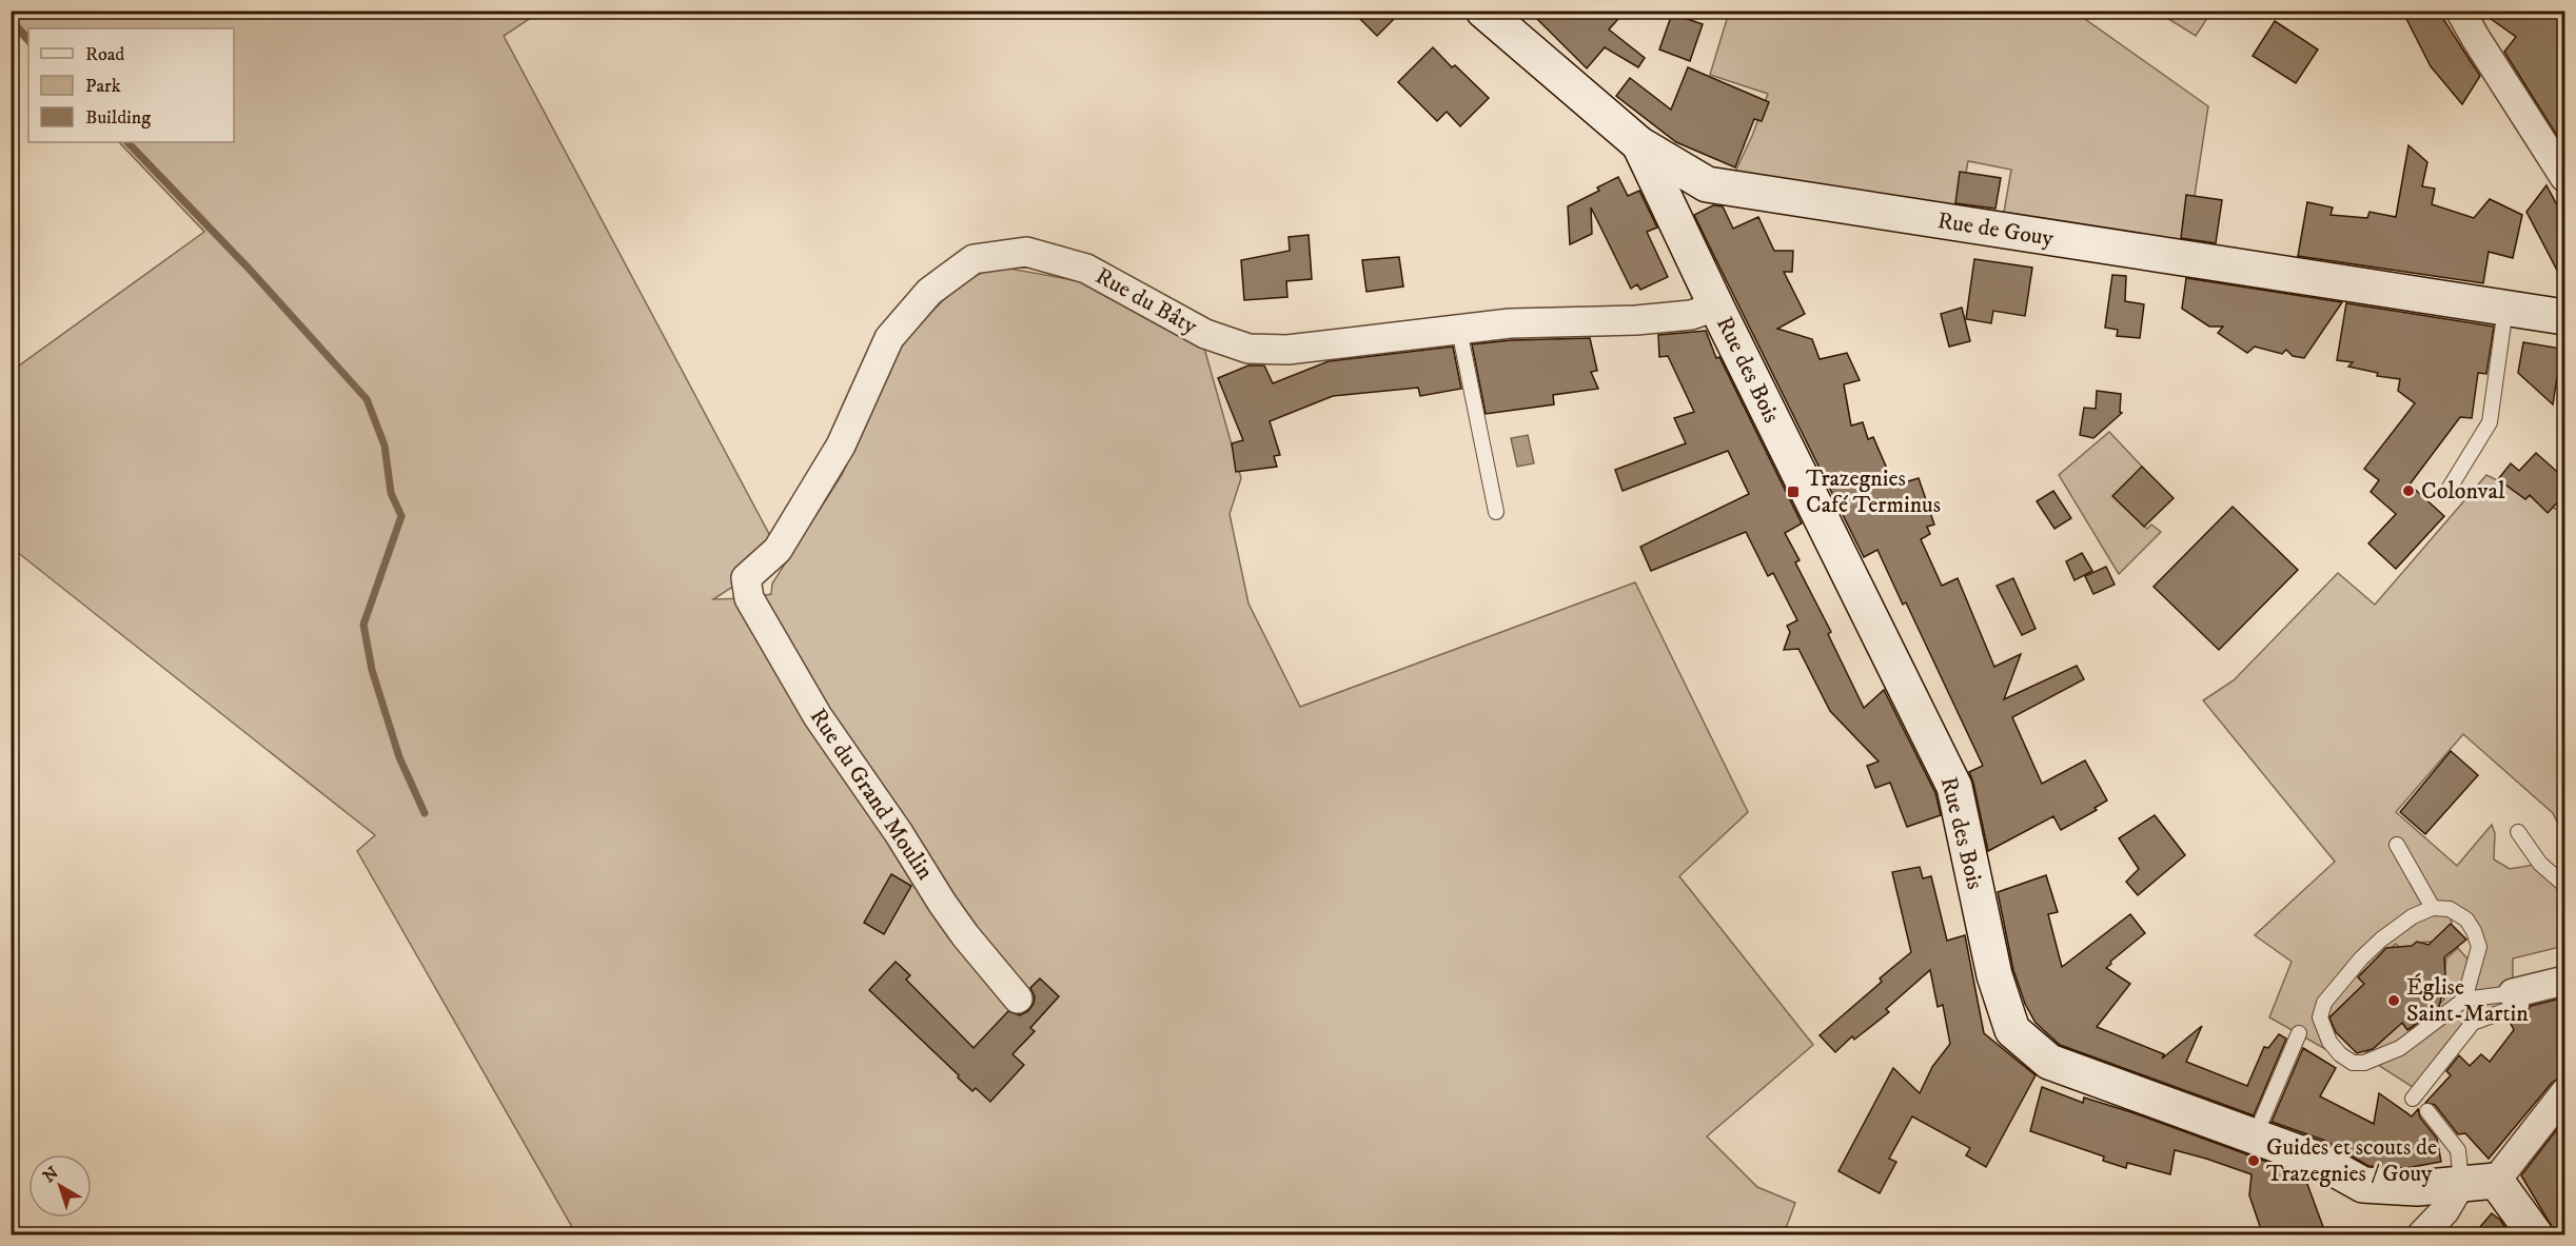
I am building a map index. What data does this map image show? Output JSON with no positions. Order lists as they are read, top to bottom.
{
  "streets": {
    "street": [
      "Rue de Gouy",
      "Rue du Bâty",
      "Rue des Bois",
      "Rue du Grand Moulin"
    ]
  },
  "crossings": [
    ["Rue de Gouy", "Rue des Bois"],
    ["Rue du Bâty", "Rue des Bois"],
    ["Rue du Bâty", "Rue du Grand Moulin"]
  ],
  "places": {
    "other": ["Colonval", "Église Saint-Martin", "Guides et scouts de Trazegnies / Gouy"],
    "transit": ["Trazegnies Café Terminus"]
  },
  "legend": ["Road", "Park", "Building"],
  "north": "top left"
}
